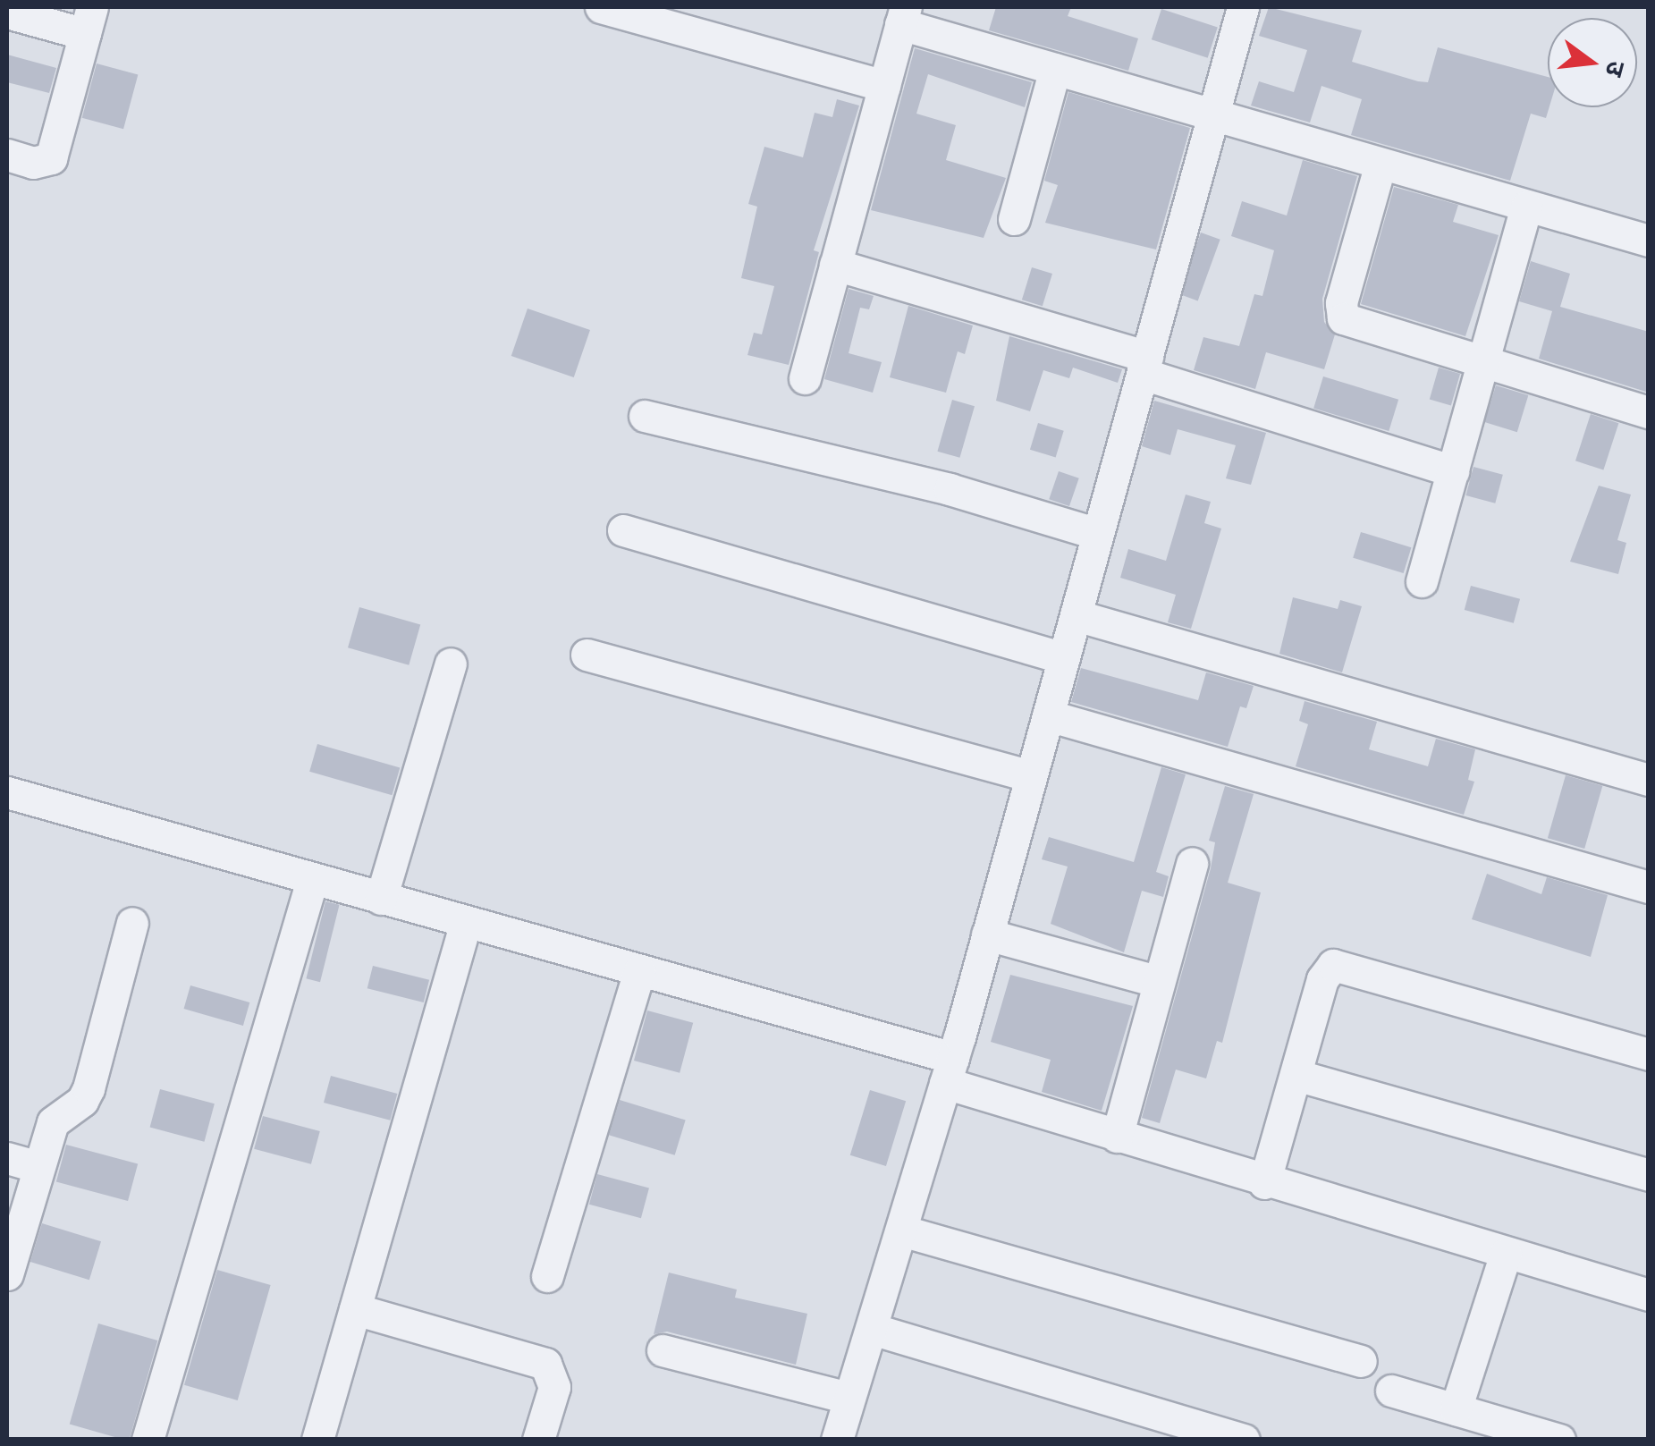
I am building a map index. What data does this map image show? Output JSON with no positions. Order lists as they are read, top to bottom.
{
  "north": "right"
}
